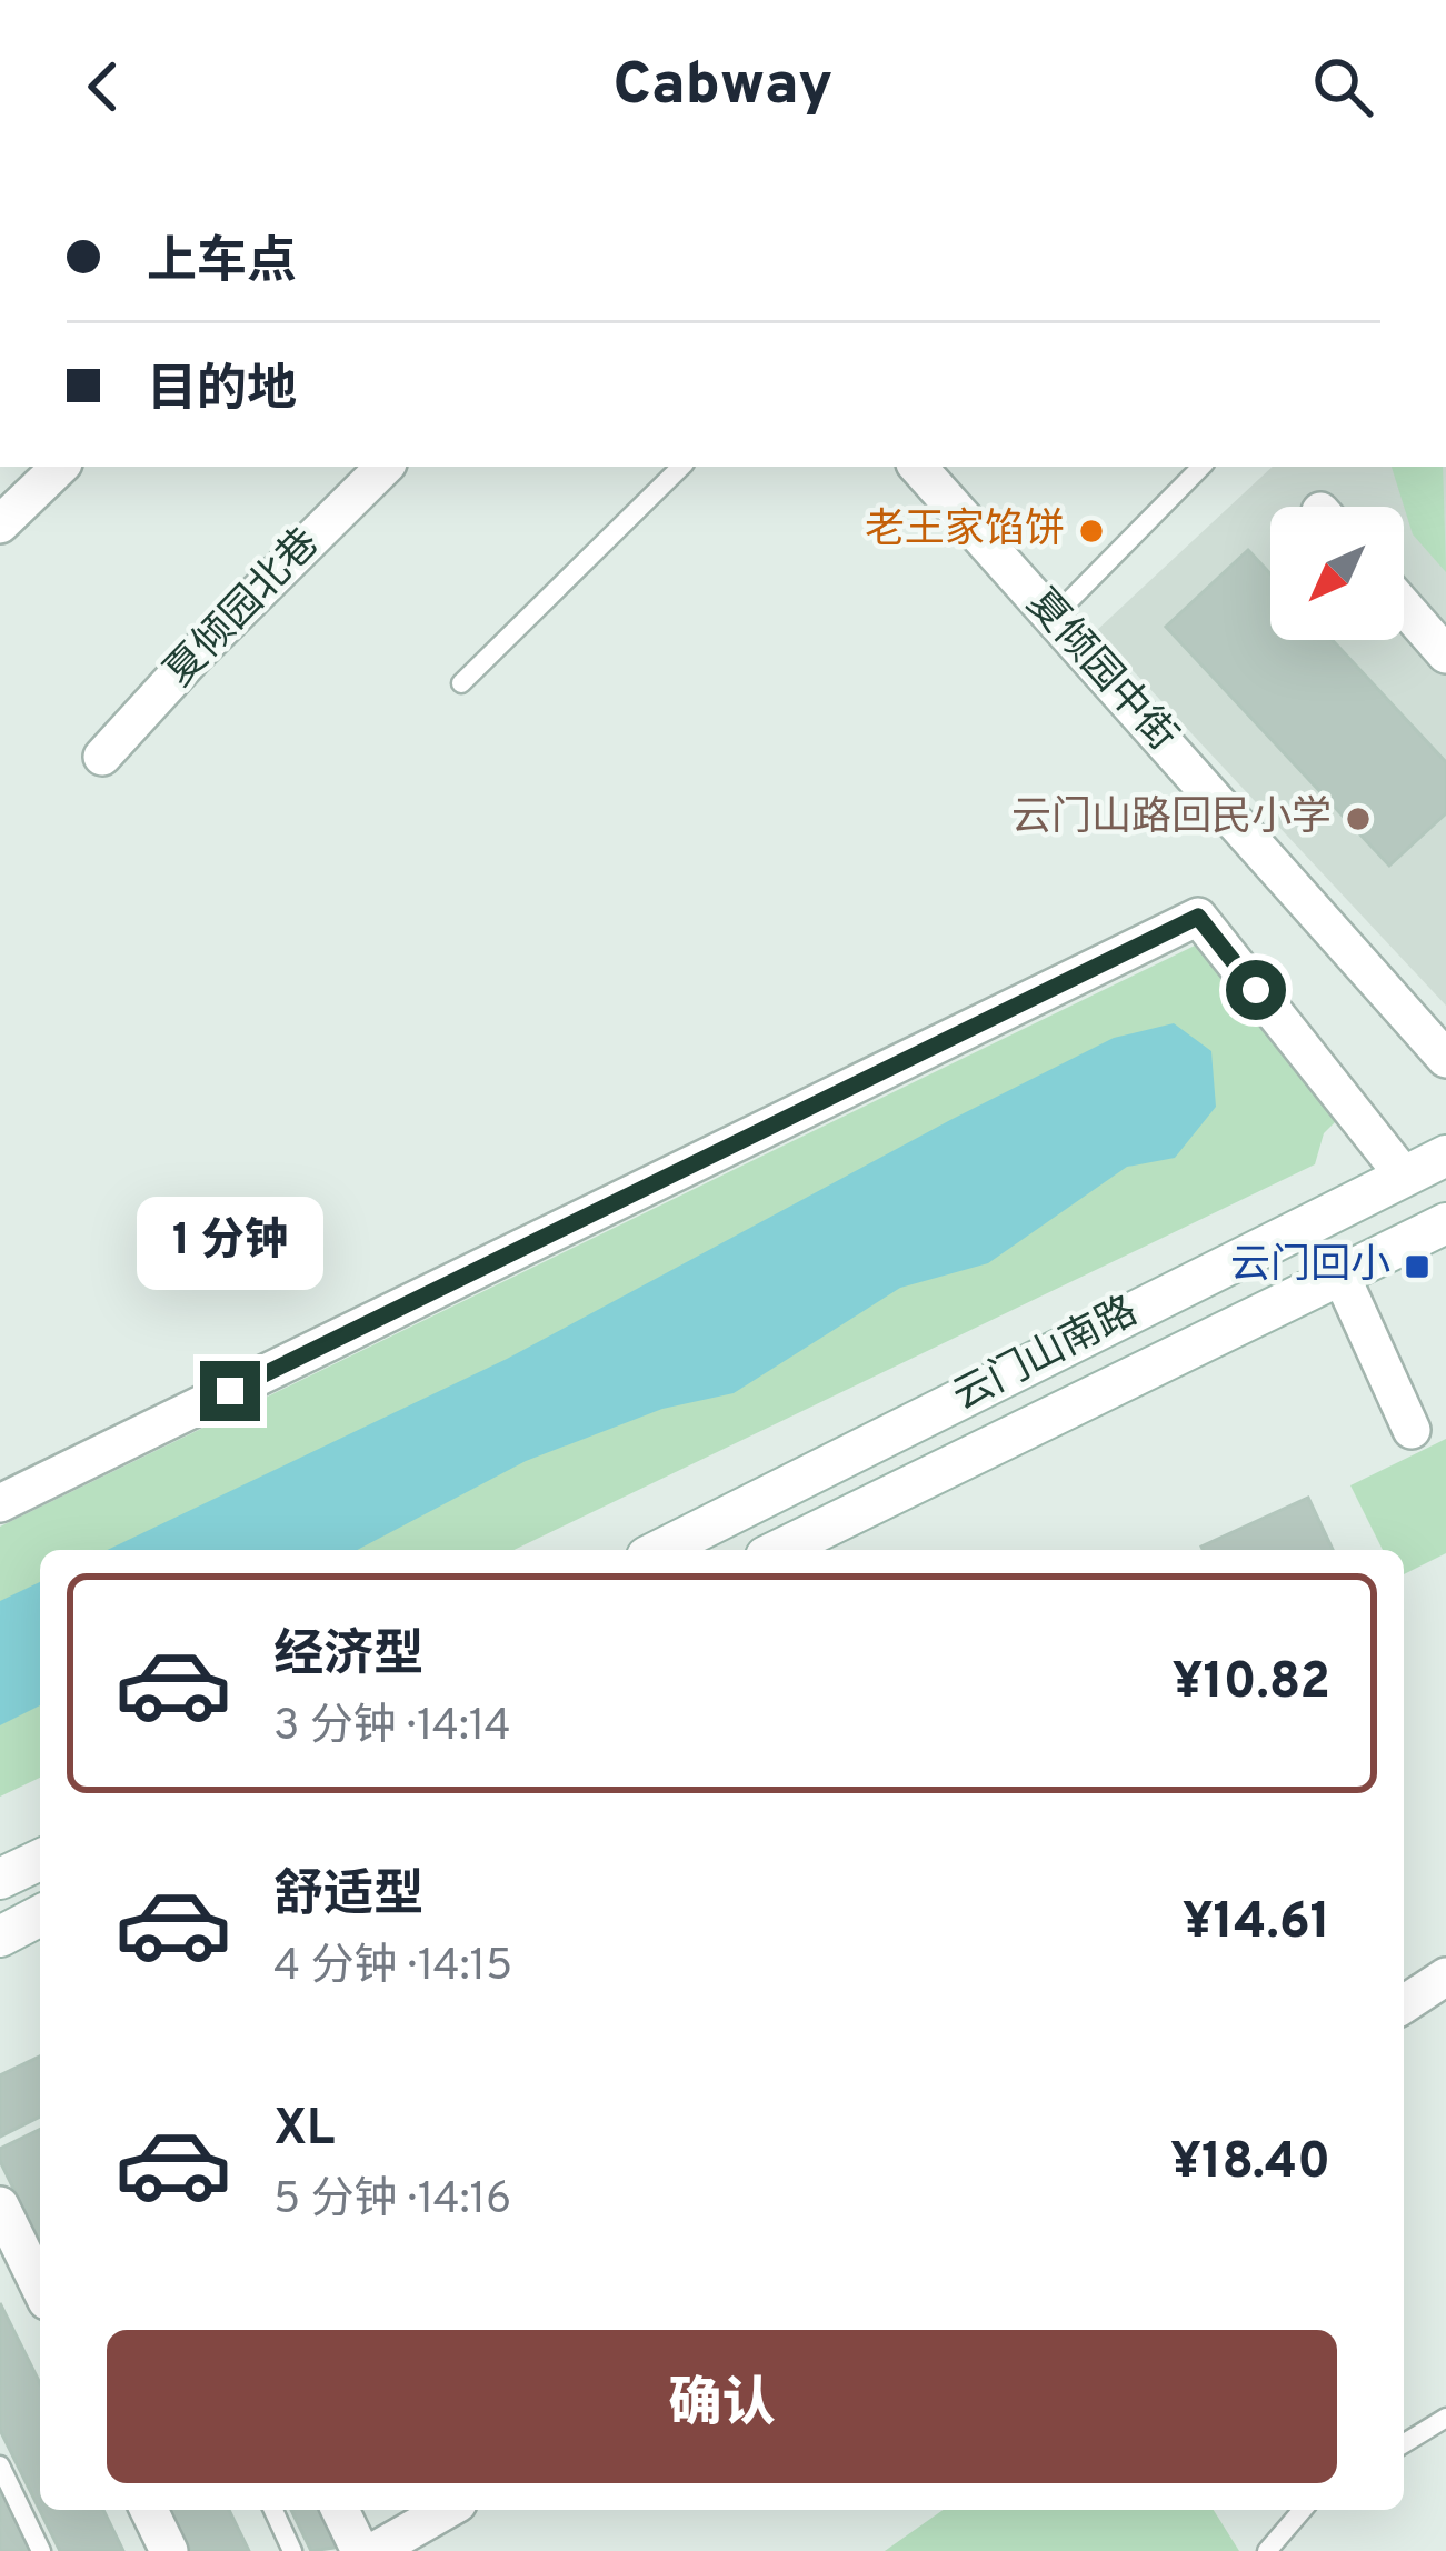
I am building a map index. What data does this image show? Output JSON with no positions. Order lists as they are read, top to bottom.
{
  "streets": {
    "main road": ["云门山南路"],
    "street": ["夏倾园北巷", "夏倾园中街"]
  },
  "places": {
    "other": ["老王家馅饼", "云门山路回民小学"],
    "transit": ["云门回小"]
  },
  "north": "bottom left",
  "page": {
    "header": "Cabway",
    "banner": ["上车点", "目的地"],
    "bubble": "1 分钟",
    "list": [
      {
        "name": "经济型",
        "note": "3 分钟 · 14:14",
        "value": "¥10.82"
      },
      {
        "name": "舒适型",
        "note": "4 分钟 · 14:15",
        "value": "¥14.61"
      },
      {
        "name": "XL",
        "note": "5 分钟 · 14:16",
        "value": "¥18.40"
      }
    ],
    "buttons": "确认"
  }
}
